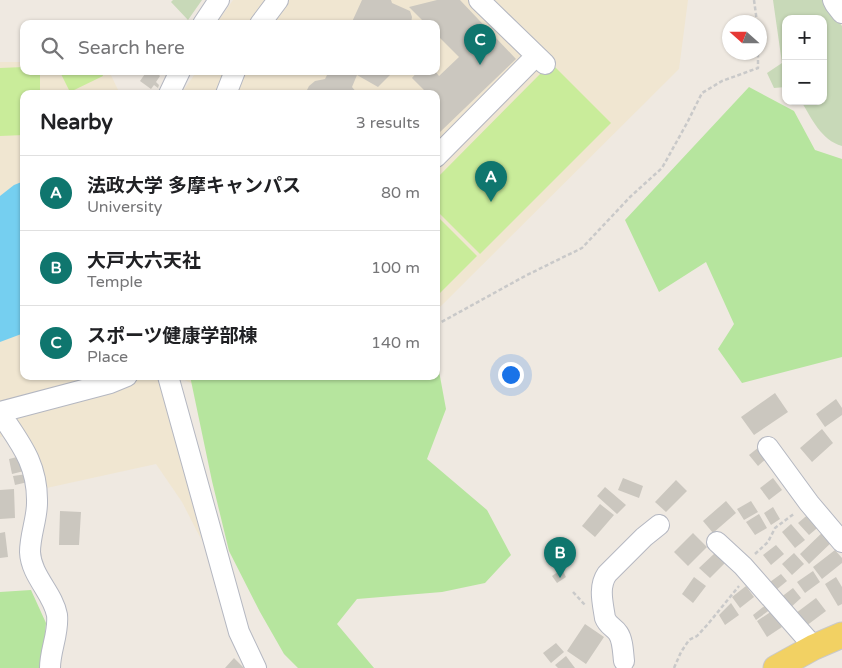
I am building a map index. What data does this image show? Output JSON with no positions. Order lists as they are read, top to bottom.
{
  "north": "left",
  "page": {
    "map_buttons": ["+", "−"],
    "search": "Search here",
    "pins": ["C", "A", "B"],
    "heading": ["Nearby", "3 results"],
    "list": [
      {
        "mark": "A",
        "name": "法政大学 多摩キャンパス",
        "note": "University",
        "value": "80 m"
      },
      {
        "mark": "B",
        "name": "大戸大六天社",
        "note": "Temple",
        "value": "100 m"
      },
      {
        "mark": "C",
        "name": "スポーツ健康学部棟",
        "note": "Place",
        "value": "140 m"
      }
    ]
  }
}
